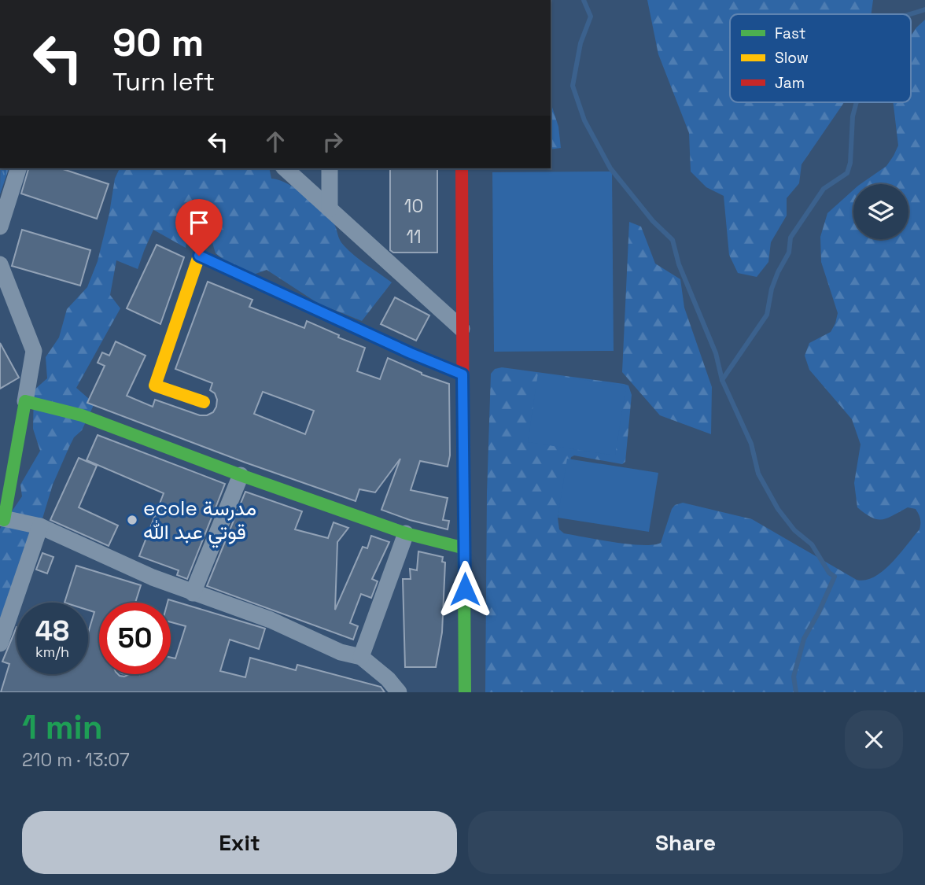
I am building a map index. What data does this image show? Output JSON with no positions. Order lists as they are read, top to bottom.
{
  "places": ["ecole مدرسة قوتي عبد الله"],
  "house_numbers": ["10", "11"],
  "legend": ["Fast", "Slow", "Jam"],
  "page": {
    "turn": ["90 m", "Turn left"],
    "speed": "48 km/h",
    "limit": "50",
    "heading": ["1 min", "210 m · 13:07"],
    "buttons": ["Exit", "Share"]
  }
}
